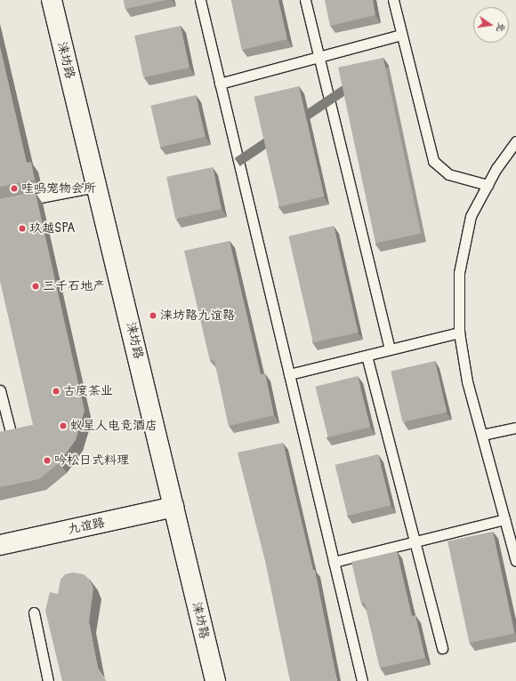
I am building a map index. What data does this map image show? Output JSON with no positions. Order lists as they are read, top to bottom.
{
  "streets": {
    "street": ["涞坊路", "九谊路"]
  },
  "crossings": [
    ["涞坊路", "九谊路"]
  ],
  "places": [
    "哇呜宠物会所",
    "玖越SPA",
    "三千石地产",
    "涞坊路九谊路",
    "古度茶业",
    "蚁星人电竞酒店",
    "吟松日式料理"
  ],
  "north": "right"
}
